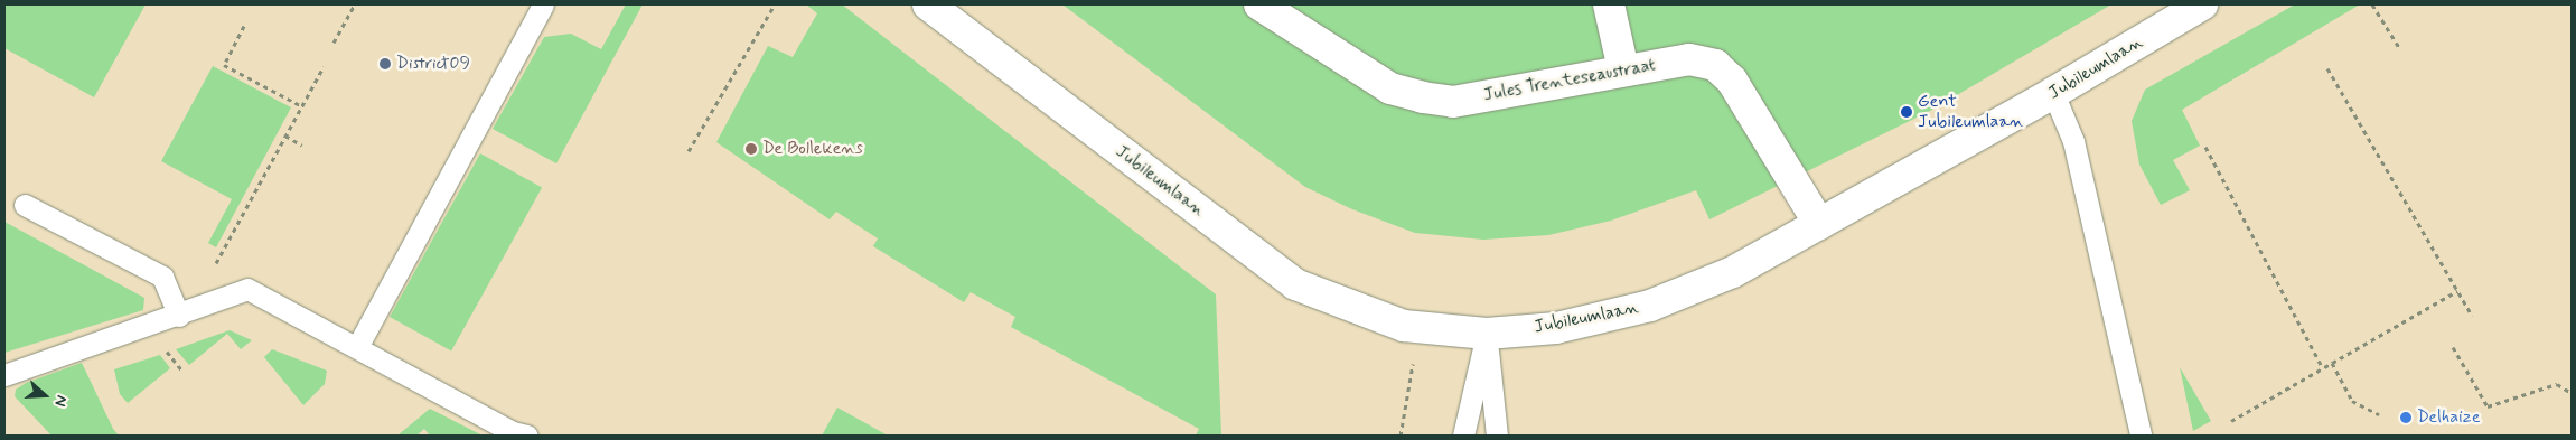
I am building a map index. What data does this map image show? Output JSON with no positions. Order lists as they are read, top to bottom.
{
  "streets": {
    "street": ["Jubileumlaan", "Jules Trenteseaustraat"]
  },
  "crossings": [
    ["Jubileumlaan", "Jules Trenteseaustraat"]
  ],
  "places": [
    "District09",
    "Gent Jubileumlaan",
    "De Bollekens",
    "Delhaize"
  ],
  "north": "right"
}
